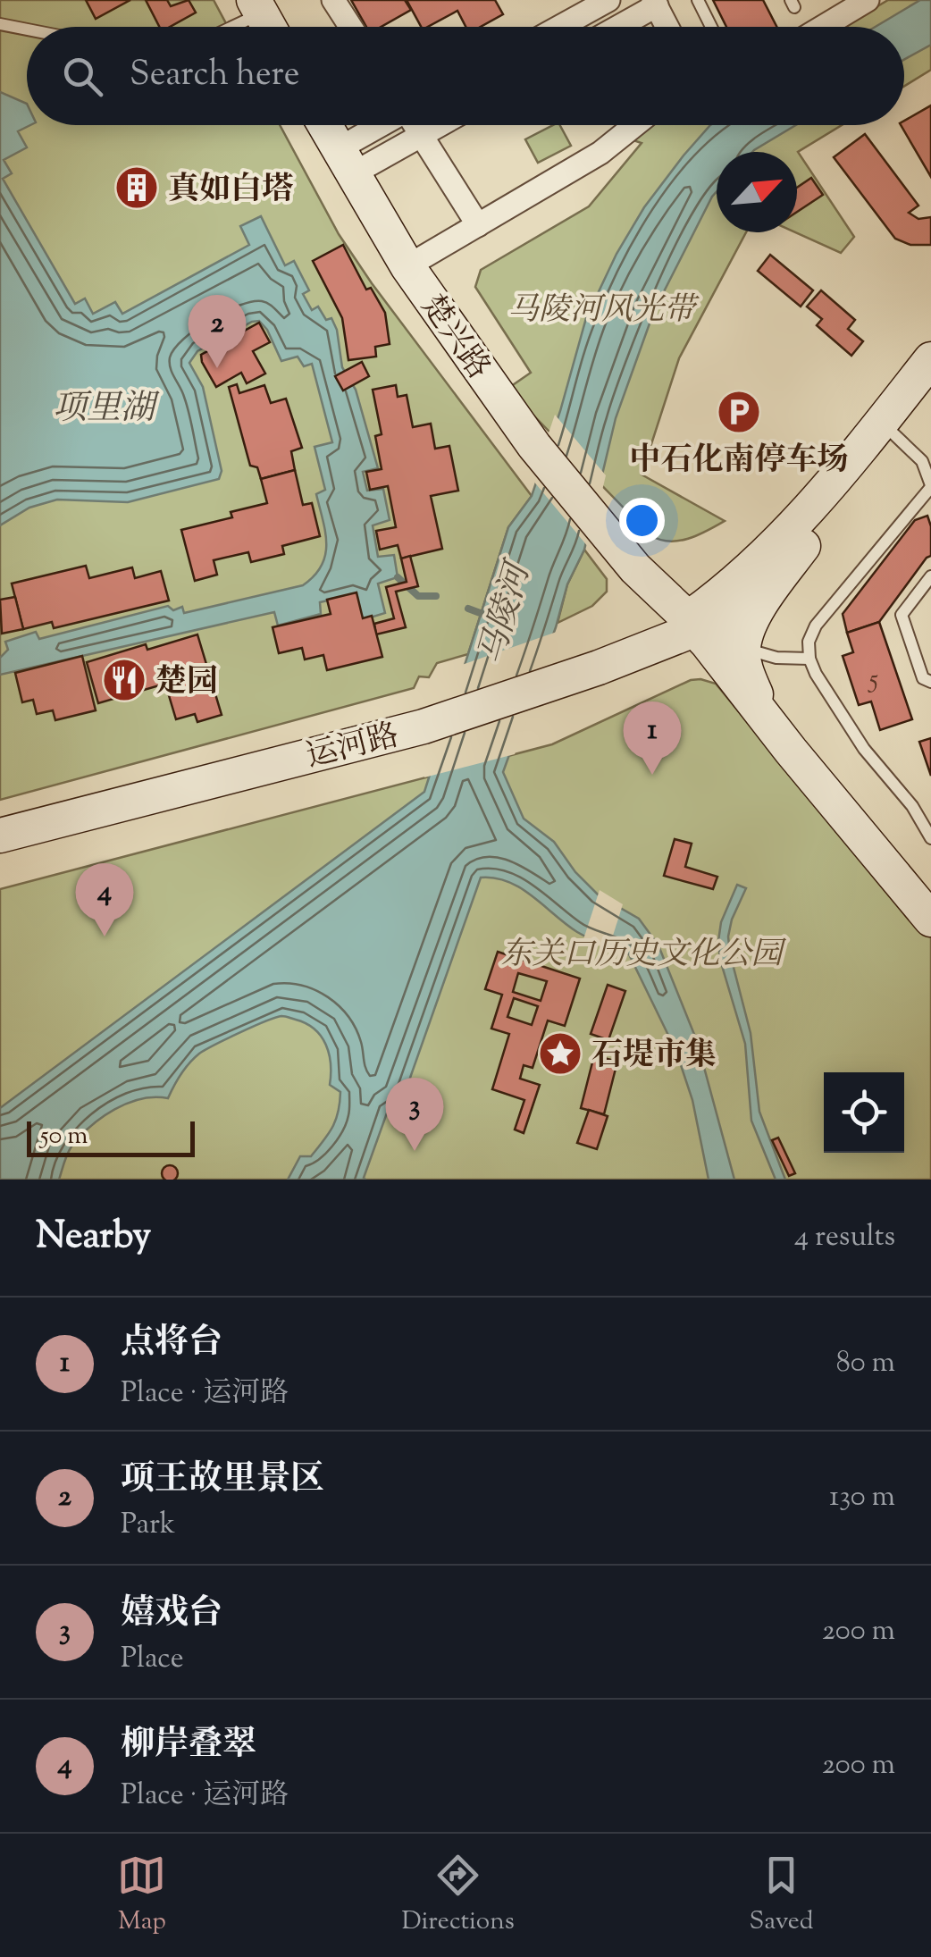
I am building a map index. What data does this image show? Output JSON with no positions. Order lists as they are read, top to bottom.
{
  "streets": {
    "street": ["楚兴路", "运河路"]
  },
  "crossings": [
    ["楚兴路", "运河路"]
  ],
  "water": ["项里湖", "马陵河"],
  "parks": ["马陵河风光带", "东关口历史文化公园"],
  "places": {
    "building": ["真如白塔"],
    "parking": ["中石化南停车场"],
    "restaurant": ["楚园"],
    "place": ["石堤市集"]
  },
  "house_numbers": ["5"],
  "scale_bar": "50 m",
  "north": "top right",
  "page": {
    "search": "Search here",
    "pins": [
      "2",
      "1",
      "4",
      "3"
    ],
    "scale": "50 m",
    "heading": ["Nearby", "4 results"],
    "list": [
      {
        "mark": "1",
        "name": "点将台",
        "note": "Place · 运河路",
        "value": "80 m"
      },
      {
        "mark": "2",
        "name": "项王故里景区",
        "note": "Park",
        "value": "130 m"
      },
      {
        "mark": "3",
        "name": "嬉戏台",
        "note": "Place",
        "value": "200 m"
      },
      {
        "mark": "4",
        "name": "柳岸叠翠",
        "note": "Place · 运河路",
        "value": "200 m"
      }
    ],
    "nav": ["Map", "Directions", "Saved"]
  }
}
